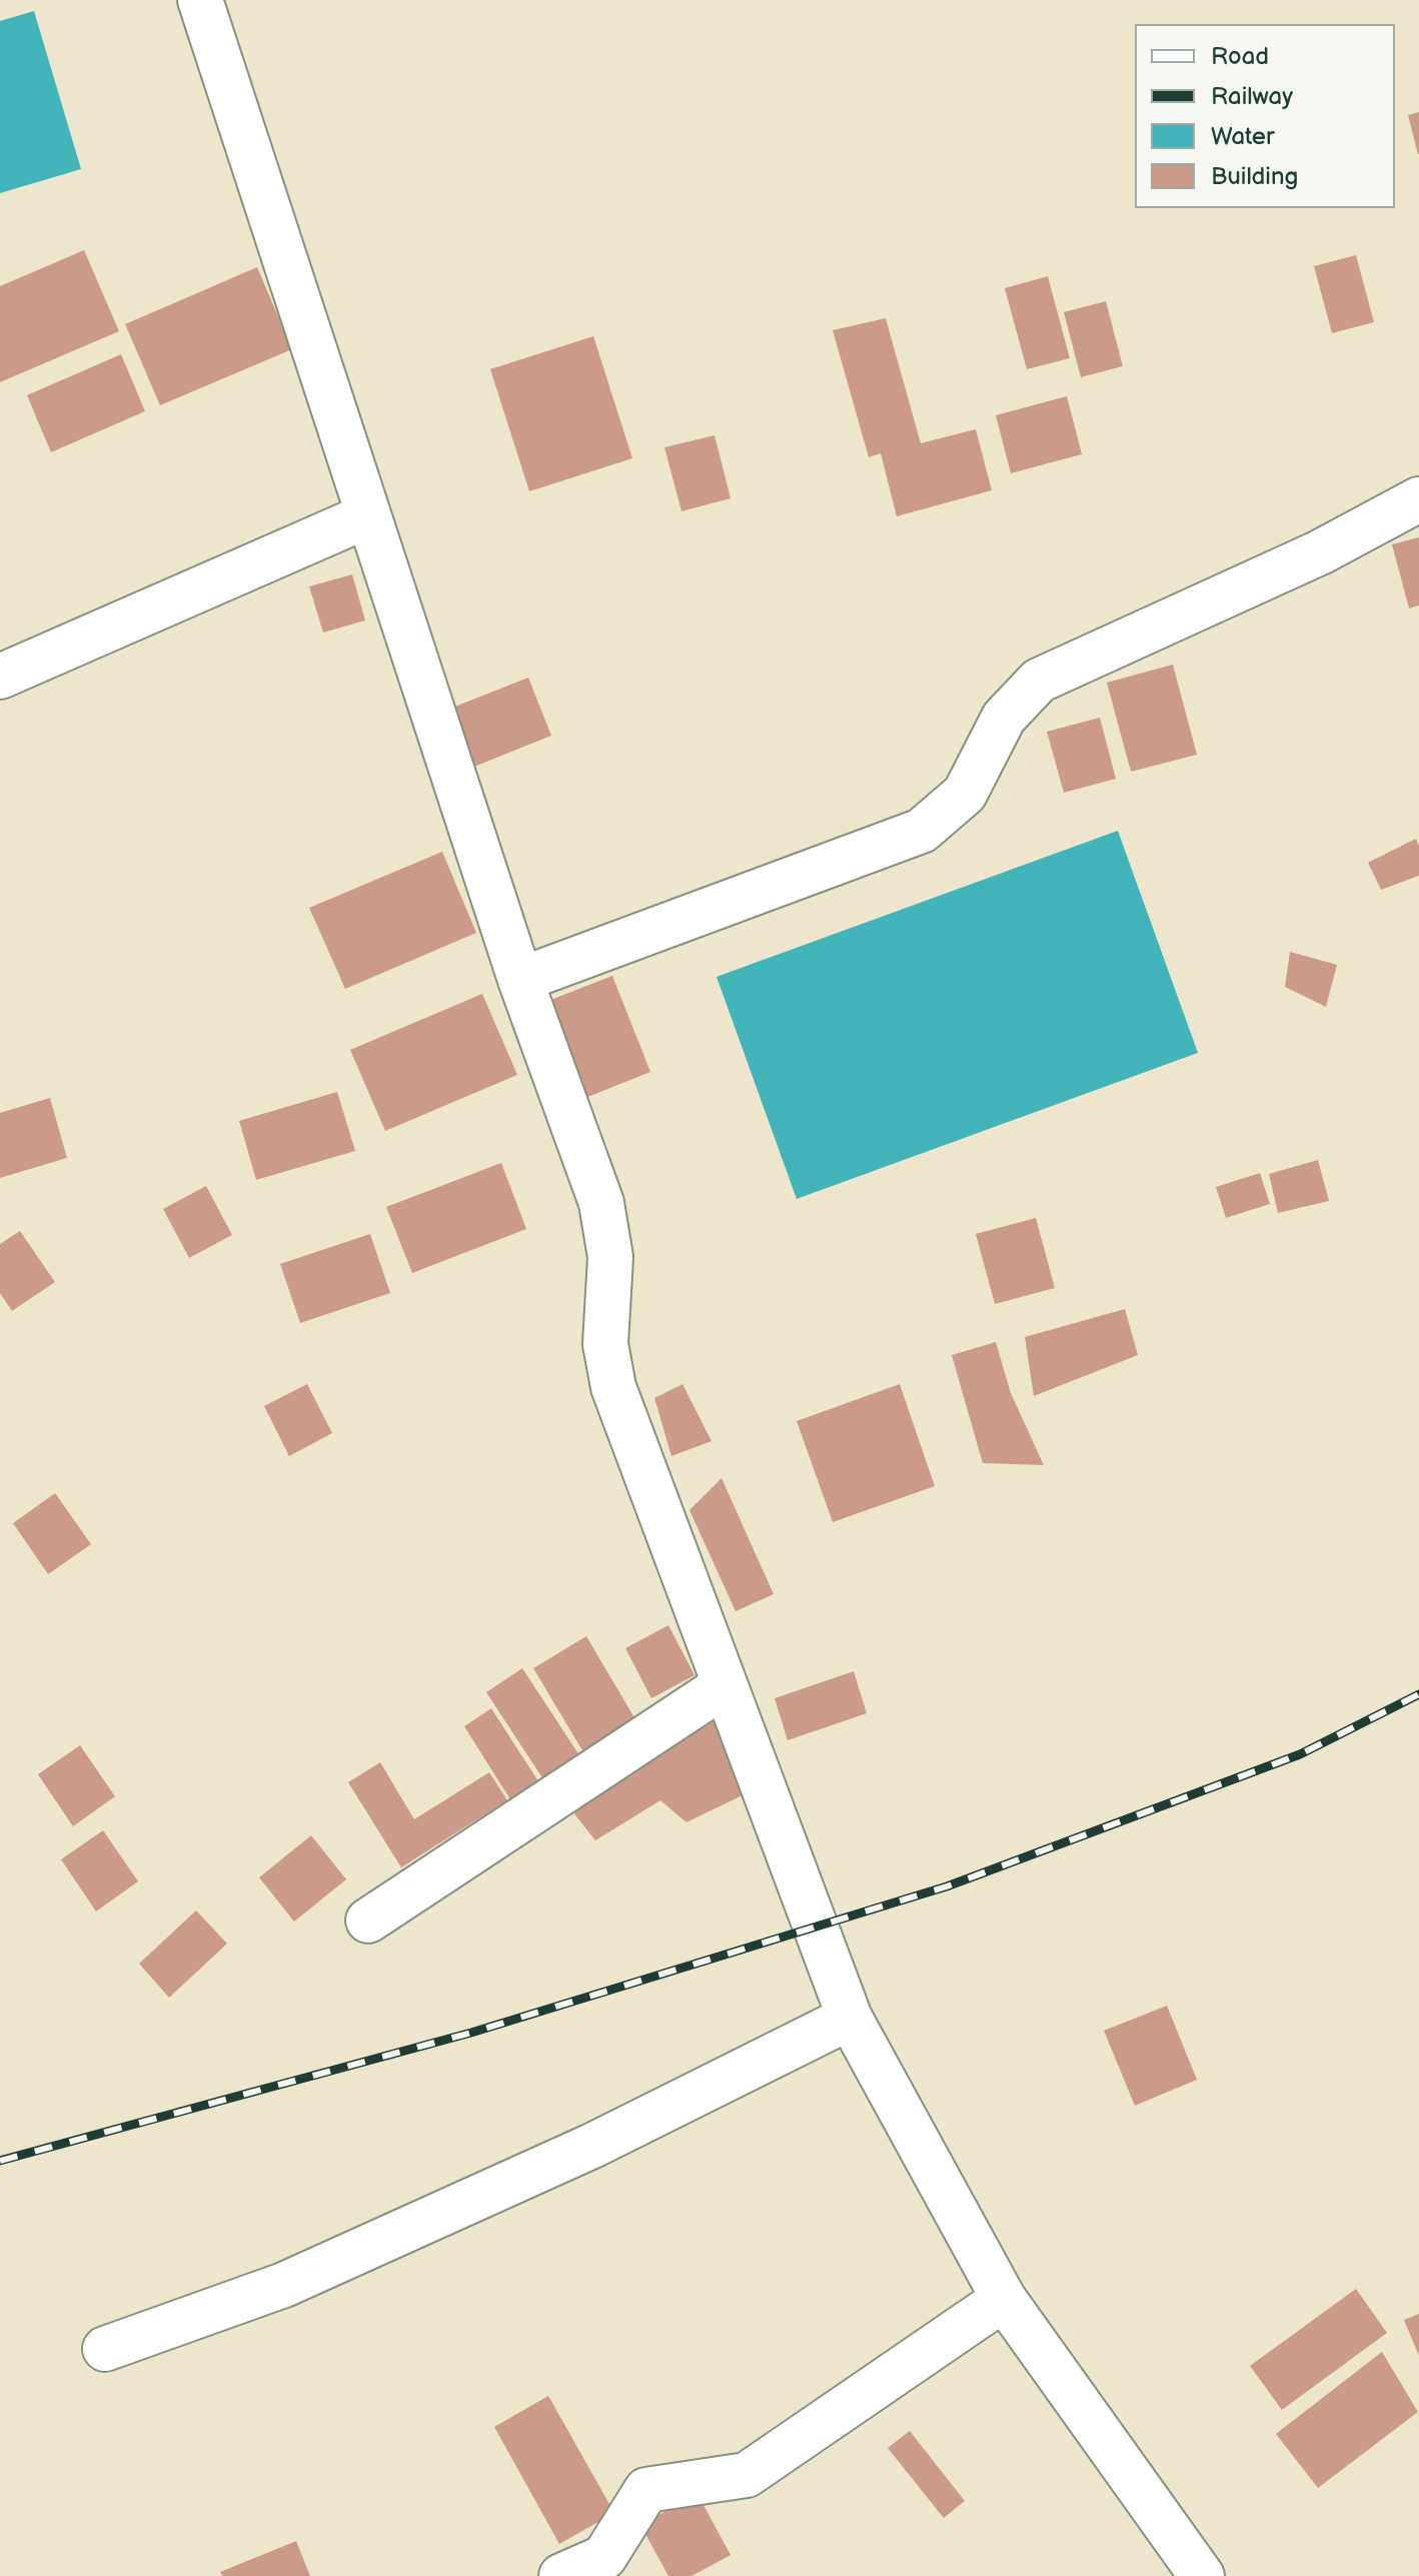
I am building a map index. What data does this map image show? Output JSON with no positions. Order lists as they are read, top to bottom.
{
  "legend": [
    "Road",
    "Railway",
    "Water",
    "Building"
  ]
}
